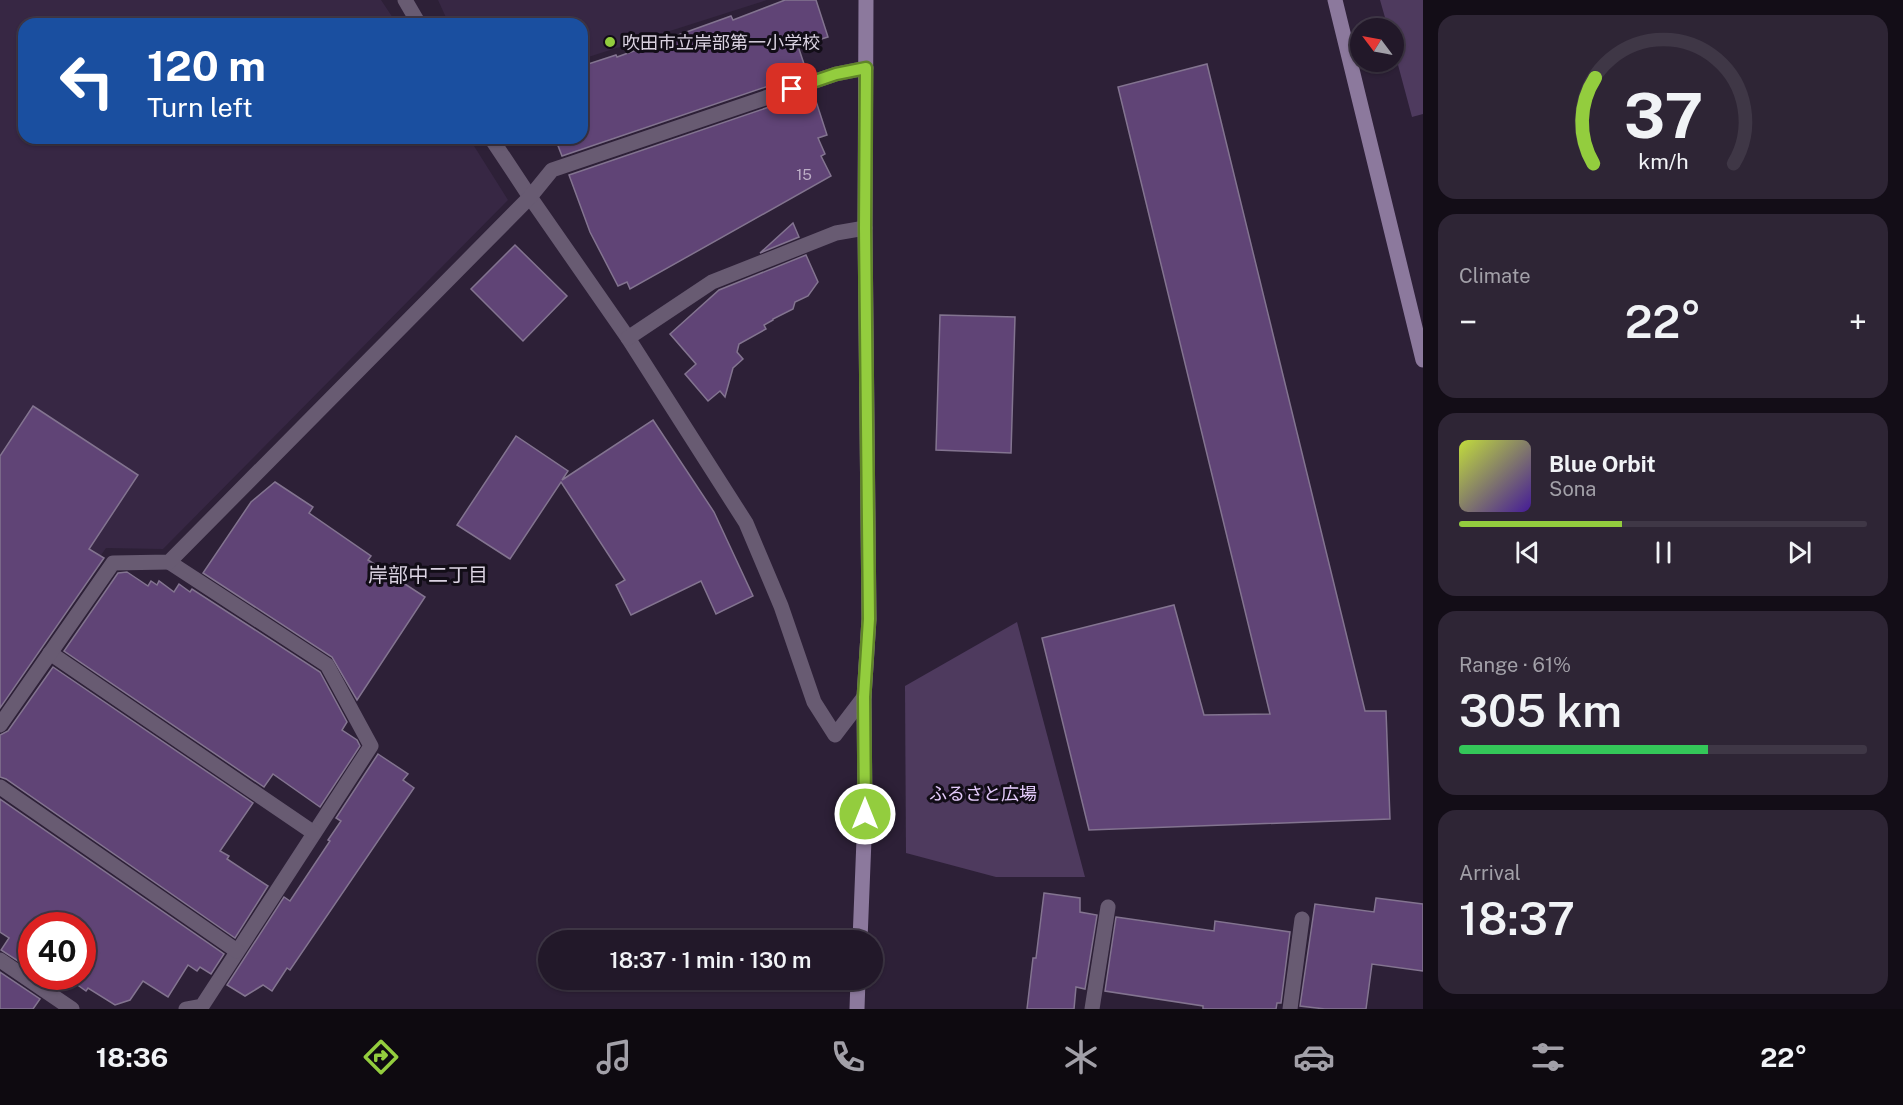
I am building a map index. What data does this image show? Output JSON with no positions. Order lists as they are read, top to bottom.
{
  "districts": ["岸部中二丁目"],
  "parks": ["ふるさと広場"],
  "places": ["吹田市立岸部第一小学校"],
  "house_numbers": ["15"],
  "north": "top left",
  "page": {
    "turn": ["120 m", "Turn left"],
    "tile": [
      "Climate",
      ["Range · 61%", "305 km"],
      ["Arrival", "18:37"]
    ],
    "heat": ["−", "22°", "+"],
    "song": ["Blue Orbit", "Sona"],
    "limit": "40",
    "trip": "18:37 · 1 min · 130 m",
    "tabs": ["18:36", "22°"],
    "gauge": ["37", "km/h"]
  }
}
